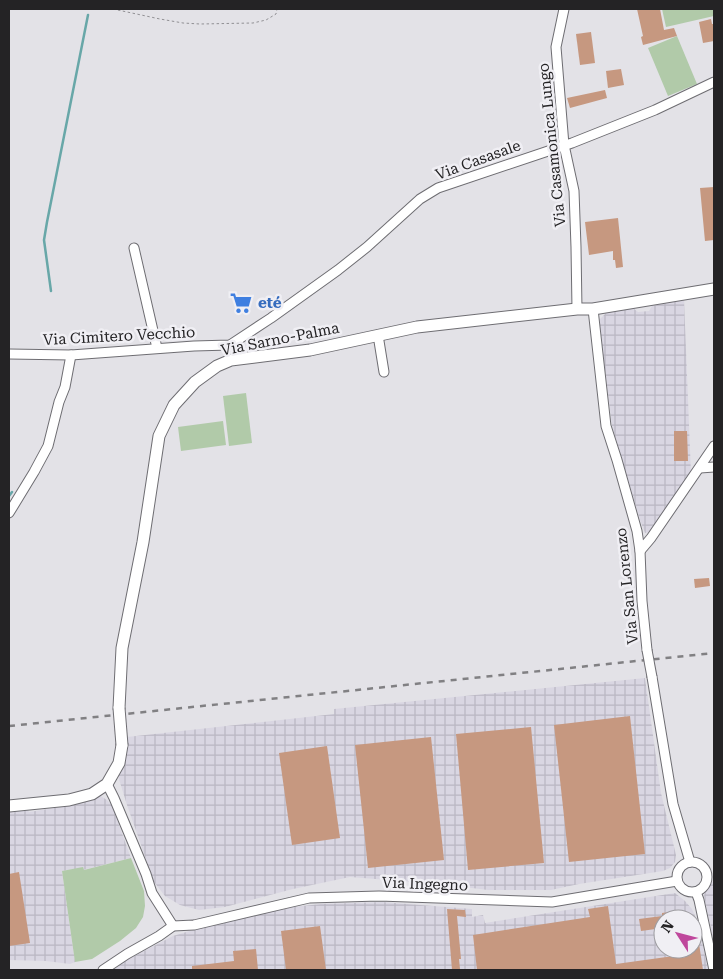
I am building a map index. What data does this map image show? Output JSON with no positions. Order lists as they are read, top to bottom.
{
  "streets": {
    "main road": ["Via Sarno-Palma"],
    "street": [
      "Via Casamonica Lungo",
      "Via Casasale",
      "Via Cimitero Vecchio",
      "Via San Lorenzo",
      "Via Ingegno"
    ]
  },
  "crossings": [
    ["Via Casamonica Lungo", "Via Casasale"],
    ["Via Casamonica Lungo", "Via Sarno-Palma"],
    ["Via Casasale", "Via Cimitero Vecchio"],
    ["Via Sarno-Palma", "Via San Lorenzo"],
    ["Via San Lorenzo", "Via Ingegno"]
  ],
  "places": {
    "supermarket": ["eté"]
  },
  "north": "top left"
}
